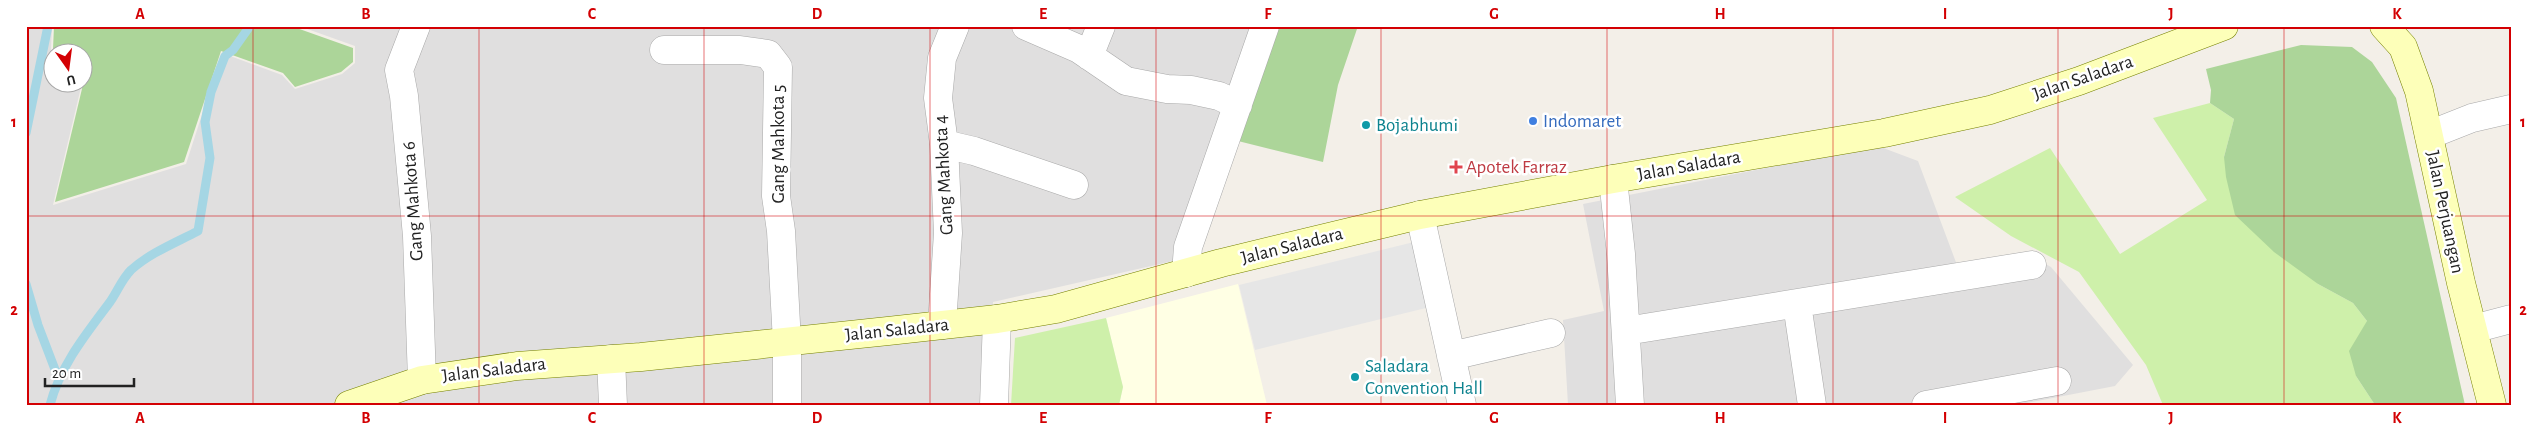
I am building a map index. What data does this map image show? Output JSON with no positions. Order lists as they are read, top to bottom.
{
  "streets": {
    "street": [
      "Jalan Saladara",
      "Gang Mahkota 5",
      "Gang Mahkota 4",
      "Gang Mahkota 6",
      "Jalan Perjuangan"
    ]
  },
  "crossings": [
    ["Jalan Saladara", "Gang Mahkota 5"],
    ["Jalan Saladara", "Gang Mahkota 4"],
    ["Jalan Saladara", "Gang Mahkota 6"]
  ],
  "places": {
    "other": ["Indomaret", "Bojabhumi", "Saladara Convention Hall"],
    "health": ["Apotek Farraz"]
  },
  "scale_bar": "20 m",
  "north": "bottom",
  "grid": {
    "columns": [
      "A",
      "B",
      "C",
      "D",
      "E",
      "F",
      "G",
      "H",
      "I",
      "J",
      "K"
    ],
    "rows": ["1", "2"]
  }
}
